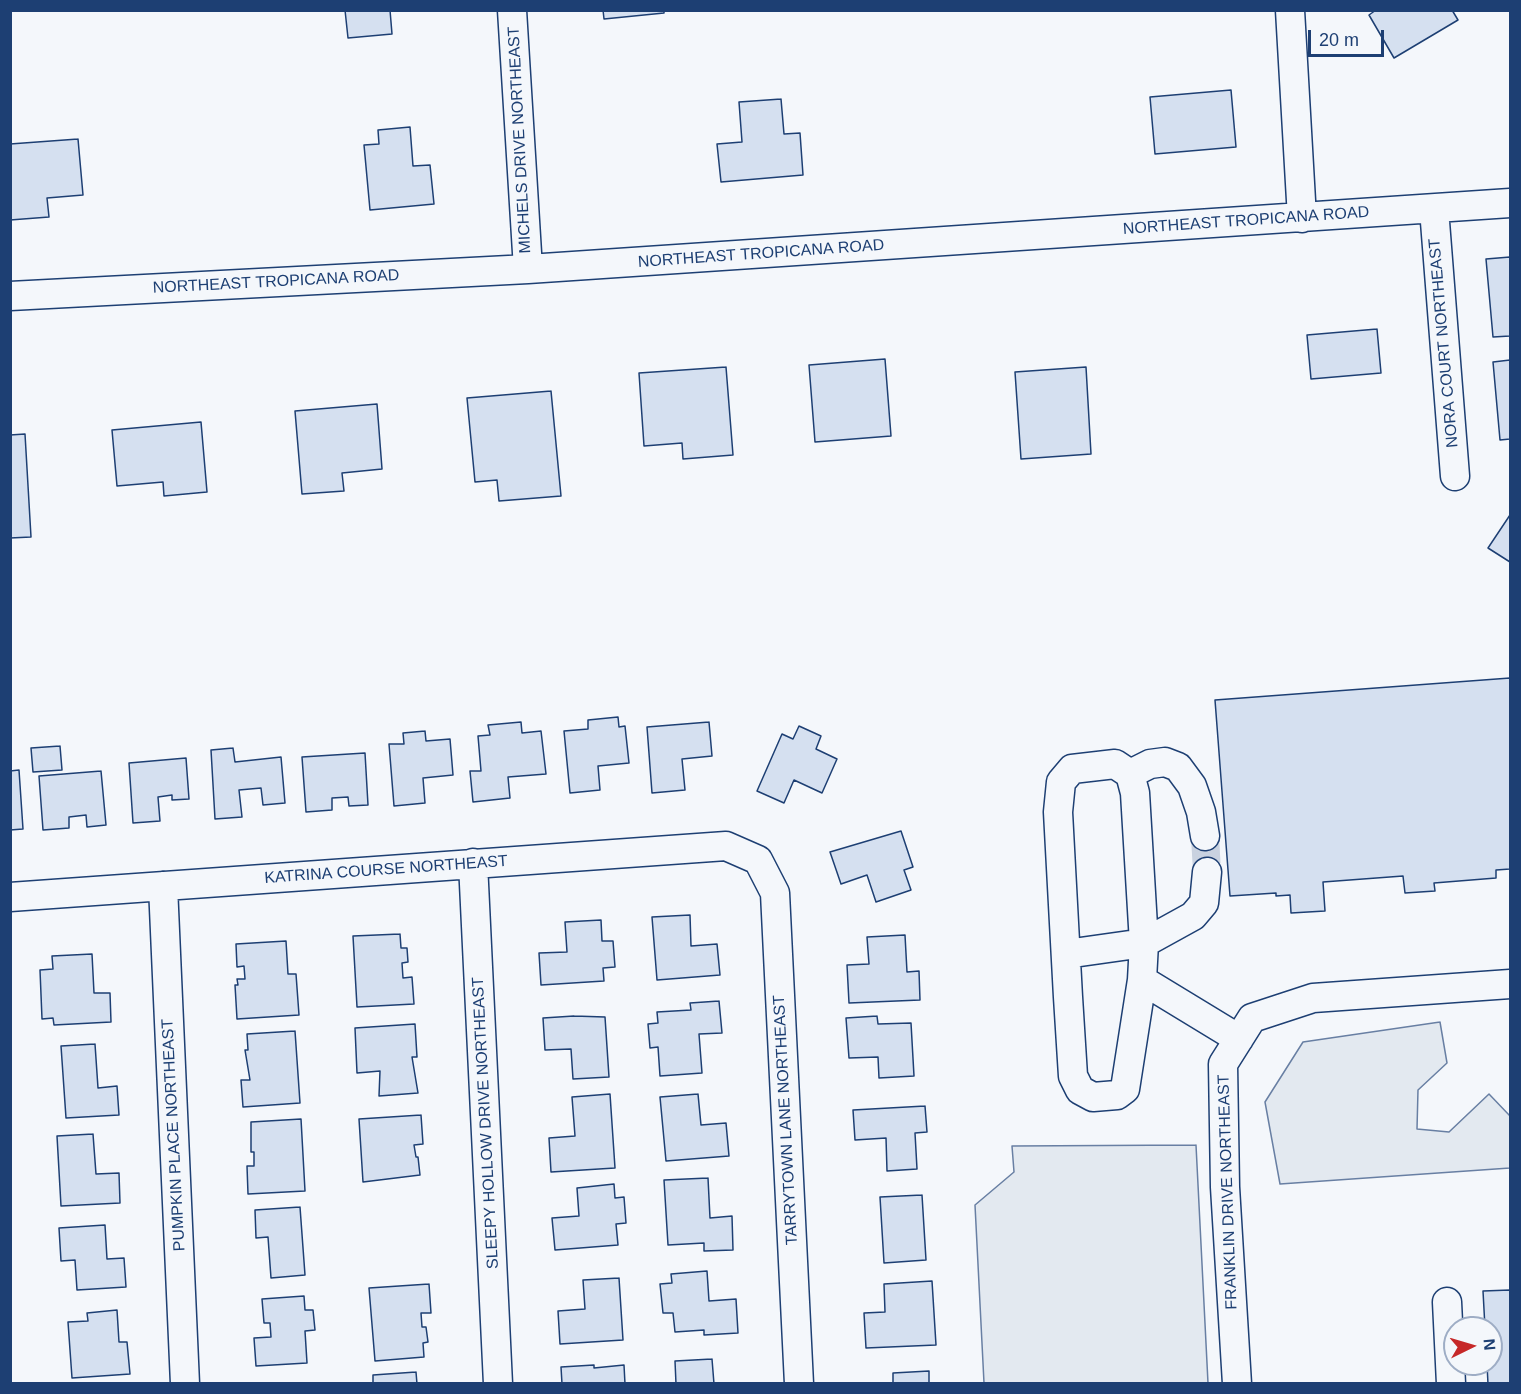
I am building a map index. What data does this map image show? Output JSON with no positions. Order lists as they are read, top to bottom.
{
  "streets": {
    "street": [
      "MICHELS DRIVE NORTHEAST",
      "NORTHEAST TROPICANA ROAD",
      "NORA COURT NORTHEAST",
      "KATRINA COURSE NORTHEAST",
      "TARRYTOWN LANE NORTHEAST",
      "SLEEPY HOLLOW DRIVE NORTHEAST",
      "PUMPKIN PLACE NORTHEAST",
      "FRANKLIN DRIVE NORTHEAST"
    ]
  },
  "crossings": [
    ["MICHELS DRIVE NORTHEAST", "NORTHEAST TROPICANA ROAD"],
    ["NORTHEAST TROPICANA ROAD", "NORA COURT NORTHEAST"],
    ["KATRINA COURSE NORTHEAST", "TARRYTOWN LANE NORTHEAST"],
    ["KATRINA COURSE NORTHEAST", "SLEEPY HOLLOW DRIVE NORTHEAST"],
    ["KATRINA COURSE NORTHEAST", "PUMPKIN PLACE NORTHEAST"]
  ],
  "scale_bar": "20 m",
  "north": "right"
}
